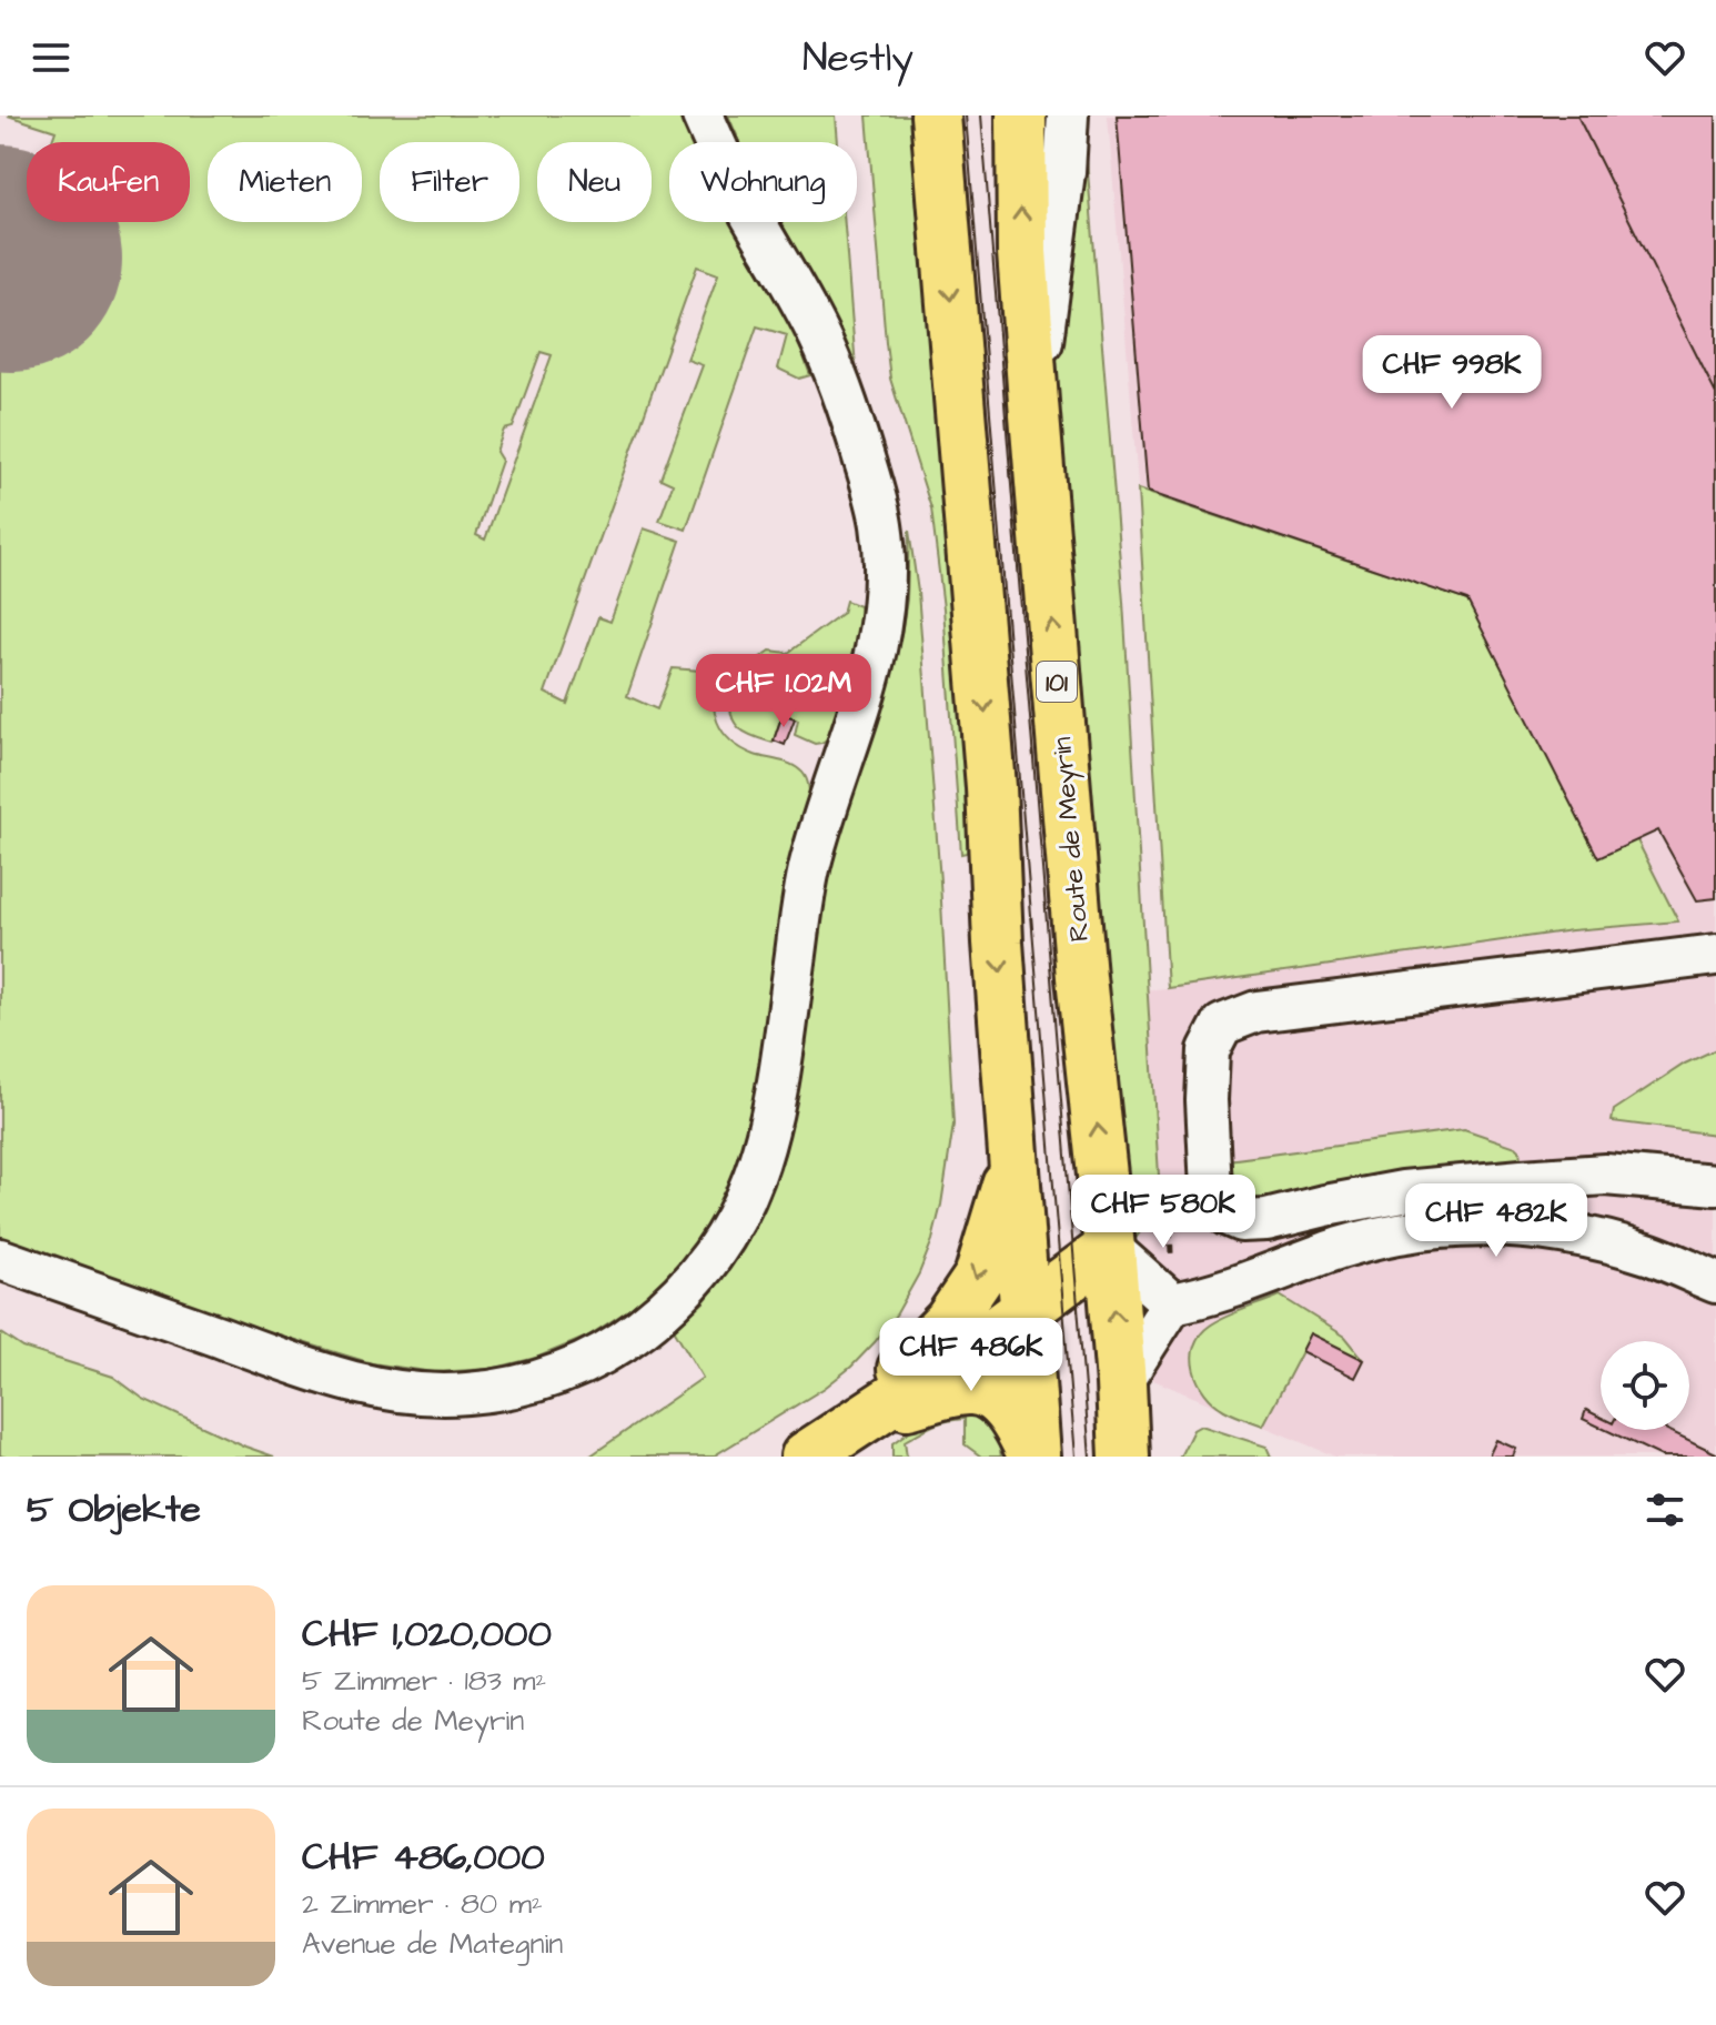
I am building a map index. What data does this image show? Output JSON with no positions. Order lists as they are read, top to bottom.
{
  "streets": {
    "main road": ["101", "Route de Meyrin"]
  },
  "page": {
    "header": "Nestly",
    "chip": [
      "Kaufen",
      "Mieten",
      "Filter",
      "Neu",
      "Wohnung"
    ],
    "price": [
      "CHF 998K",
      "CHF 1.02M",
      "CHF 580K",
      "CHF 482K",
      "CHF 486K"
    ],
    "heading": "5 Objekte",
    "list": [
      {
        "name": "CHF 1,020,000",
        "note": "5 Zimmer · 183 m² · Route de Meyrin"
      },
      {
        "name": "CHF 486,000",
        "note": "2 Zimmer · 80 m² · Avenue de Mategnin"
      }
    ]
  }
}
